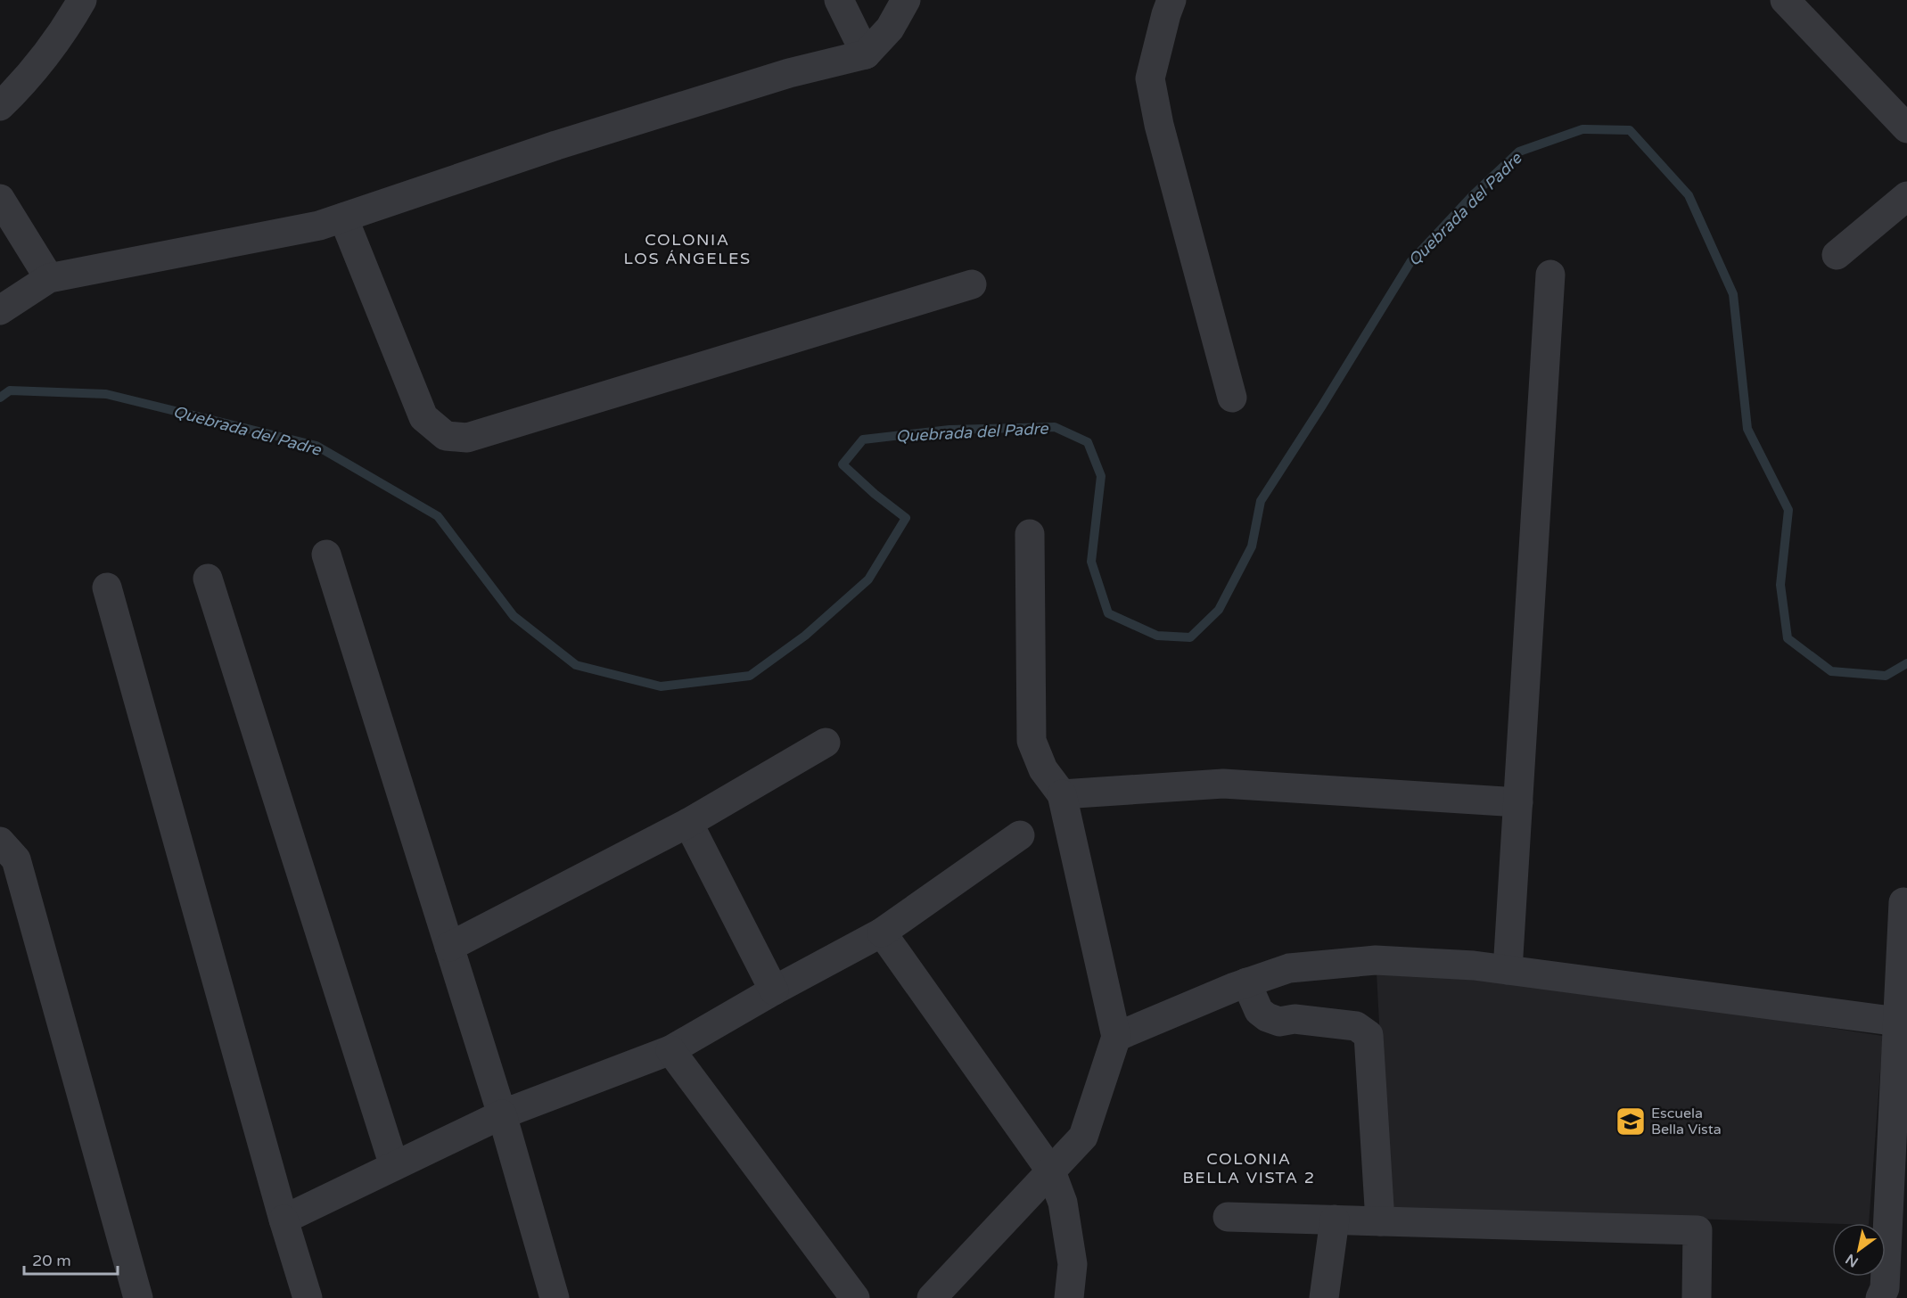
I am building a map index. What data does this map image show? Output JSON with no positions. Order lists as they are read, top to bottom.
{
  "districts": ["COLONIA LOS ÁNGELES", "COLONIA BELLA VISTA 2"],
  "water": ["Quebrada del Padre"],
  "places": {
    "school or university": ["Escuela Bella Vista"]
  },
  "scale_bar": "20 m",
  "north": "bottom left"
}
